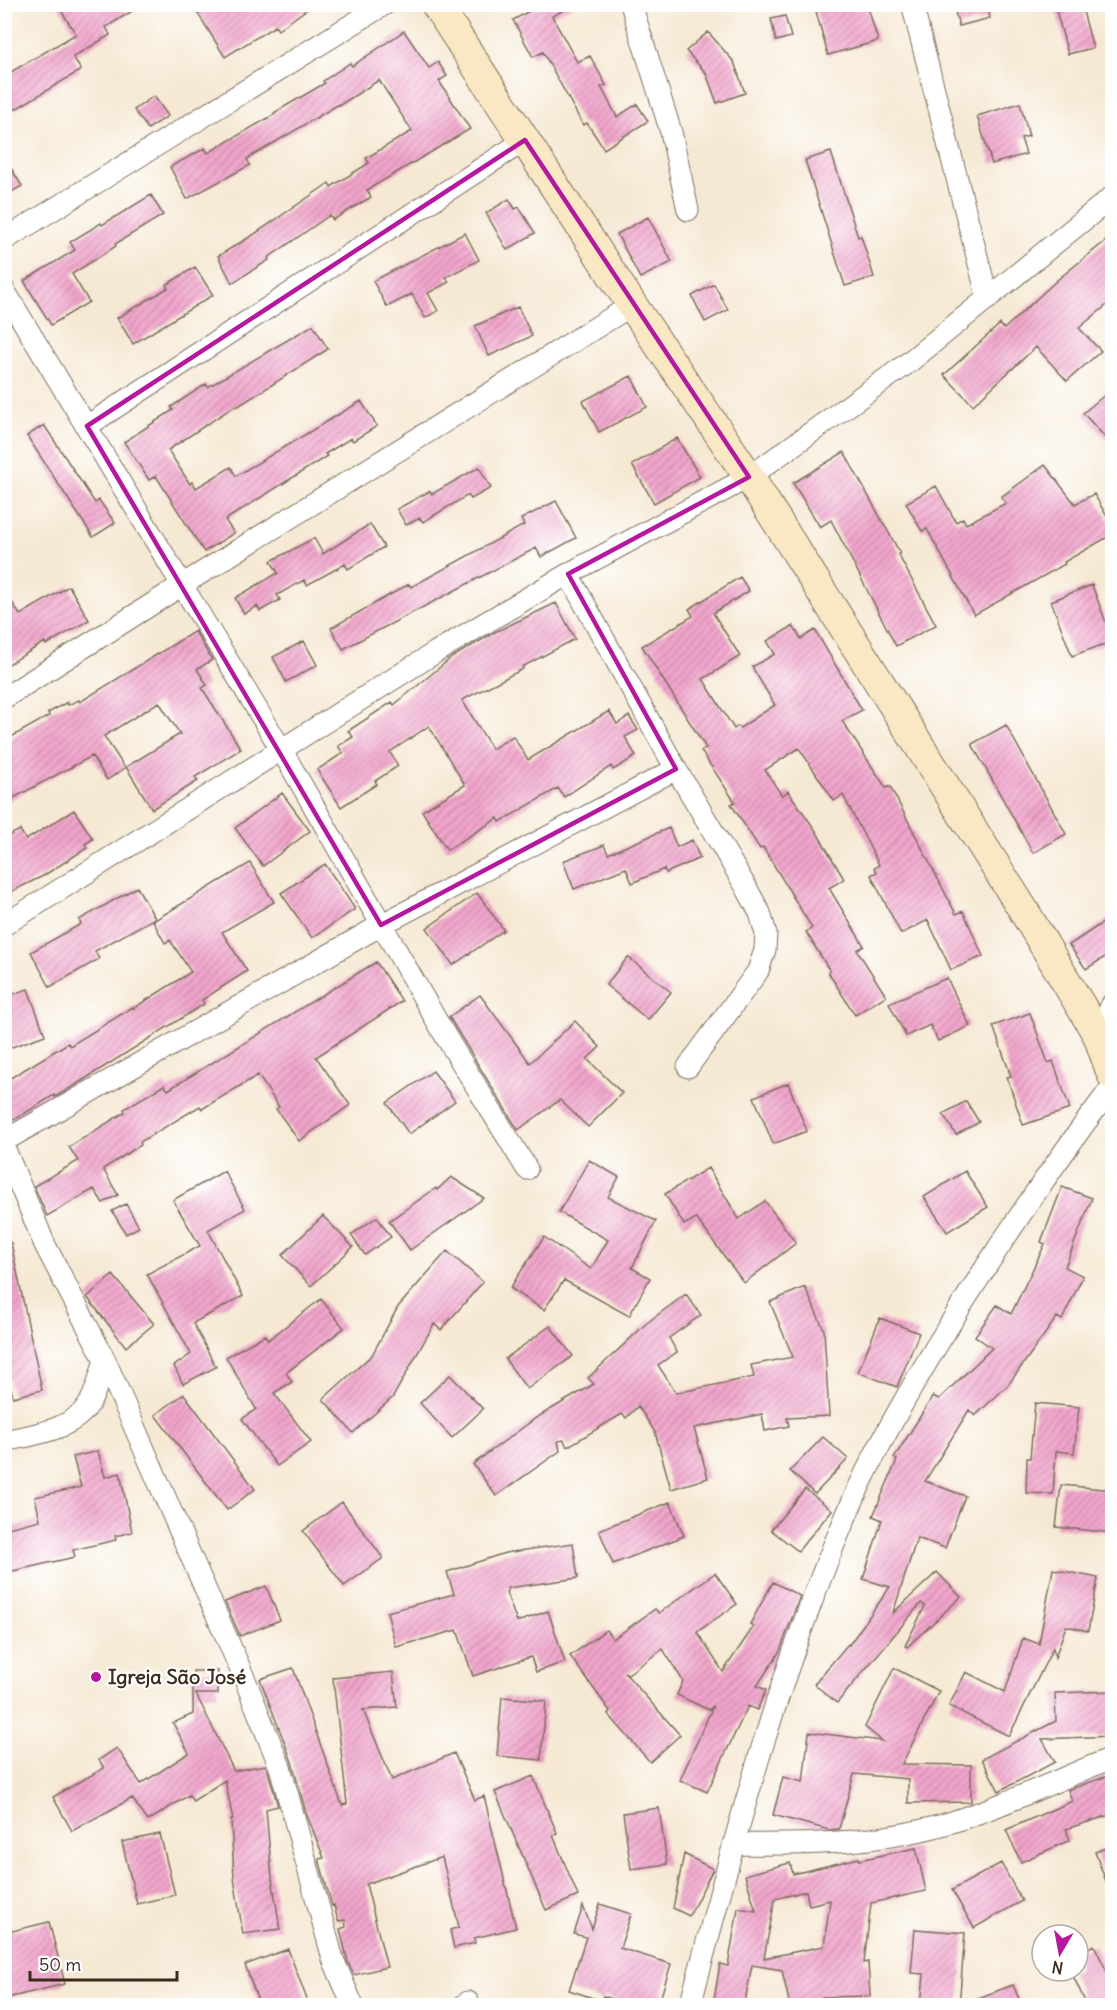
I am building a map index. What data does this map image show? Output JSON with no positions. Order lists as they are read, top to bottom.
{
  "places": ["Igreja São José"],
  "scale_bar": "50 m",
  "north": "bottom"
}
